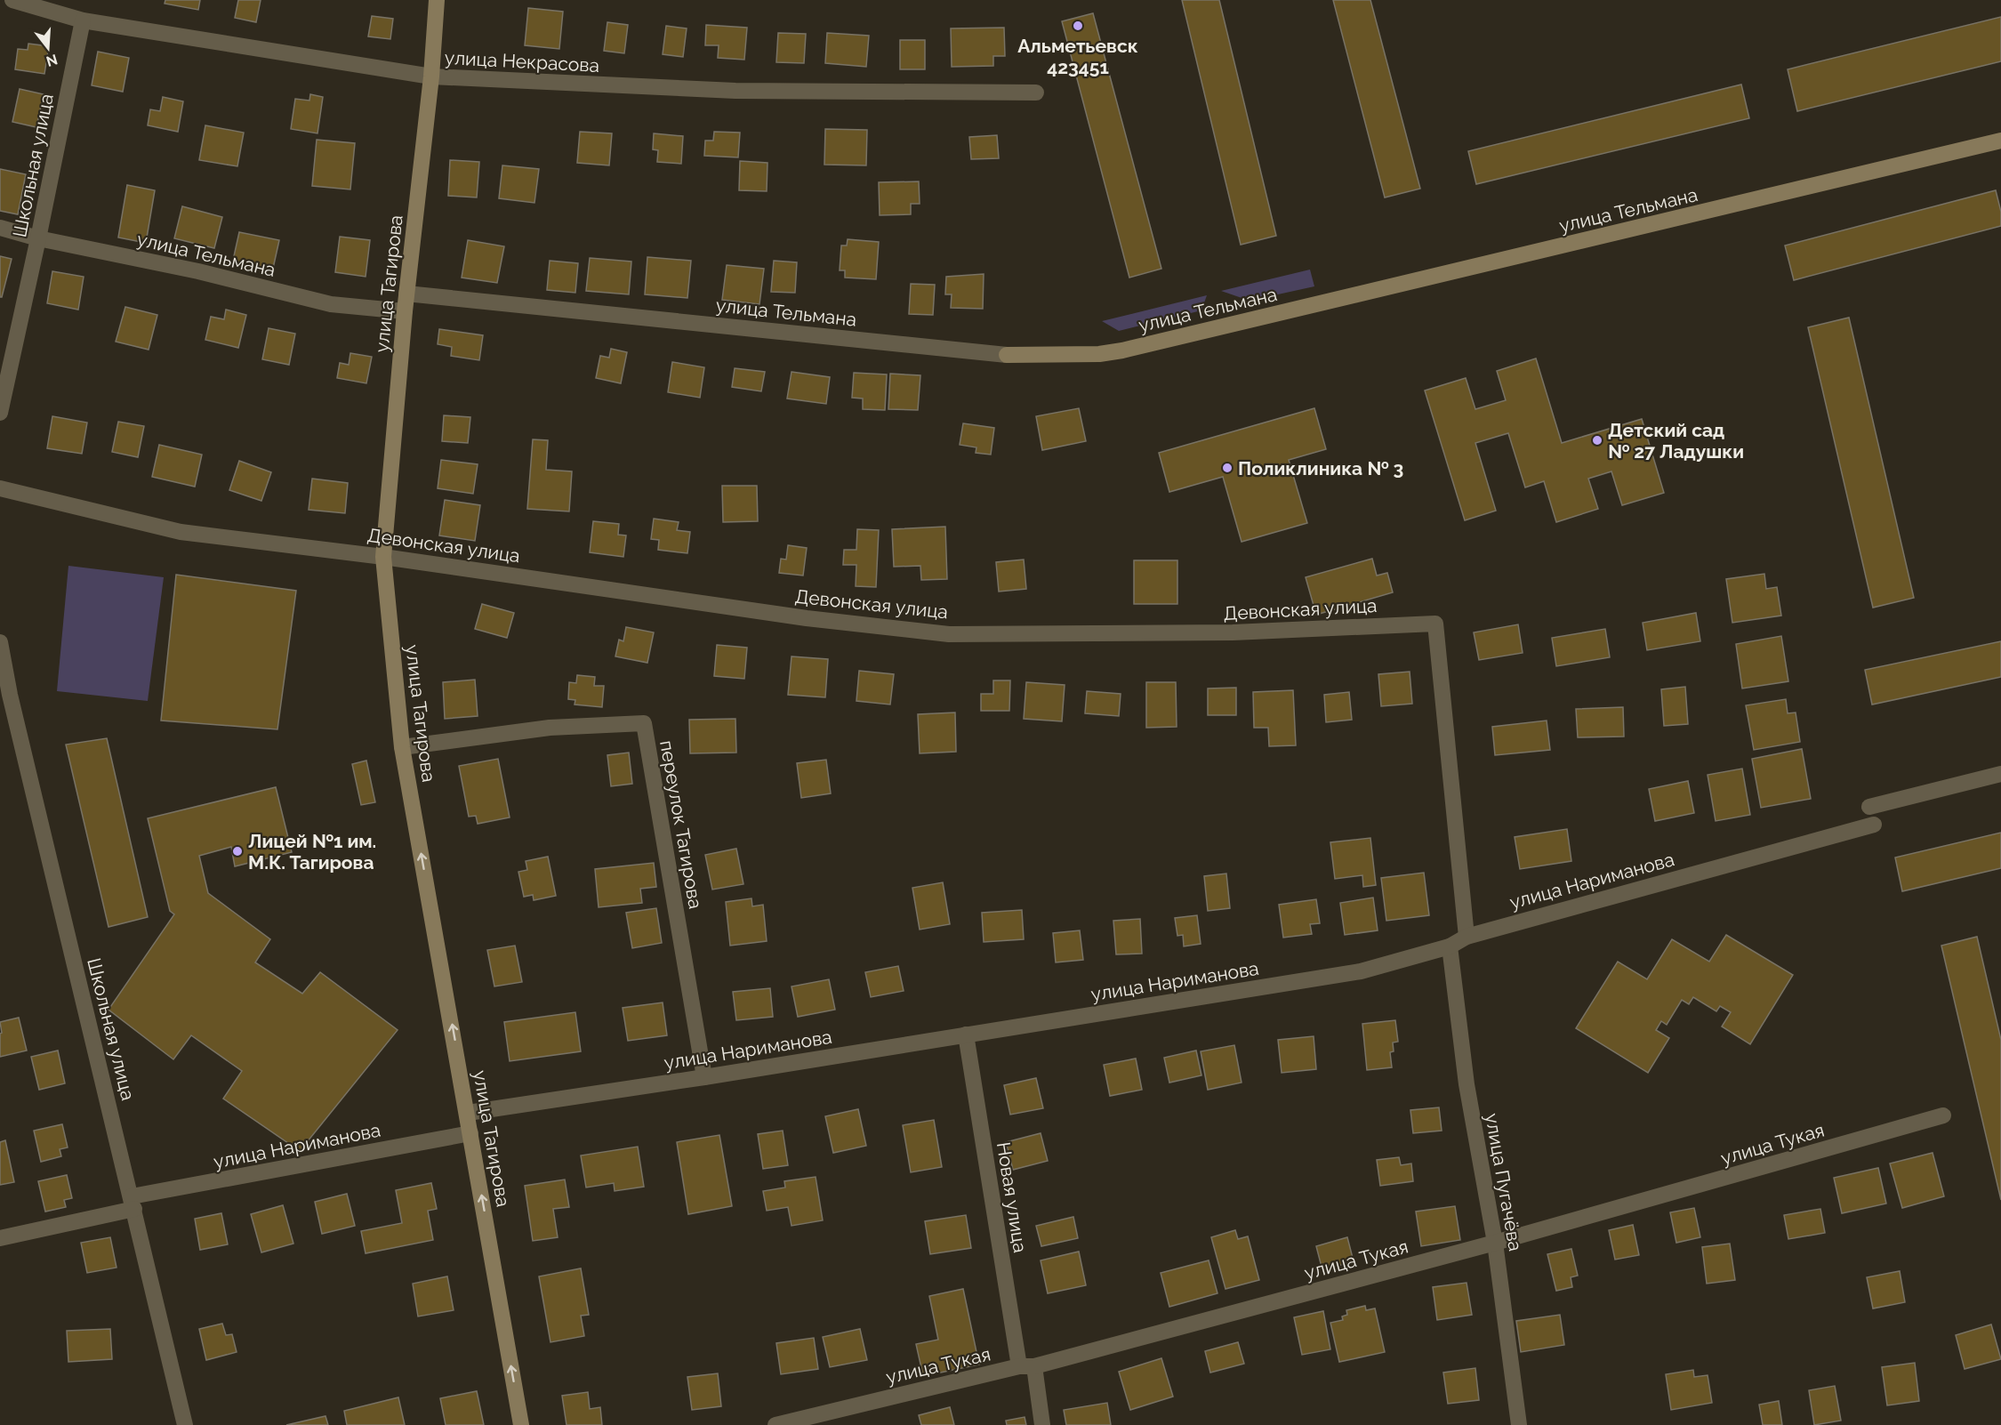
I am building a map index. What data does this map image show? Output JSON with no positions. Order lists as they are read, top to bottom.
{
  "streets": {
    "street": [
      "улица Некрасова",
      "Школьная улица",
      "улица Тельмана",
      "улица Тагирова",
      "Девонская улица",
      "переулок Тагирова",
      "улица Нариманова",
      "улица Тукая",
      "улица Пугачёва",
      "Новая улица"
    ]
  },
  "crossings": [
    ["улица Некрасова", "Школьная улица"],
    ["улица Некрасова", "улица Тагирова"],
    ["Школьная улица", "улица Тельмана"],
    ["Школьная улица", "улица Нариманова"],
    ["улица Тельмана", "улица Тагирова"],
    ["улица Тагирова", "Девонская улица"],
    ["улица Тагирова", "переулок Тагирова"],
    ["улица Тагирова", "улица Нариманова"],
    ["Девонская улица", "улица Нариманова"],
    ["переулок Тагирова", "улица Нариманова"],
    ["улица Нариманова", "улица Пугачёва"],
    ["улица Нариманова", "Новая улица"],
    ["улица Тукая", "улица Пугачёва"],
    ["улица Тукая", "Новая улица"]
  ],
  "one_way": ["улица Тагирова"],
  "places": [
    "Альметьевск 423451",
    "Детский сад № 27 Ладушки",
    "Поликлиника № 3",
    "Лицей №1 им. М.К. Тагирова"
  ],
  "north": "bottom"
}
